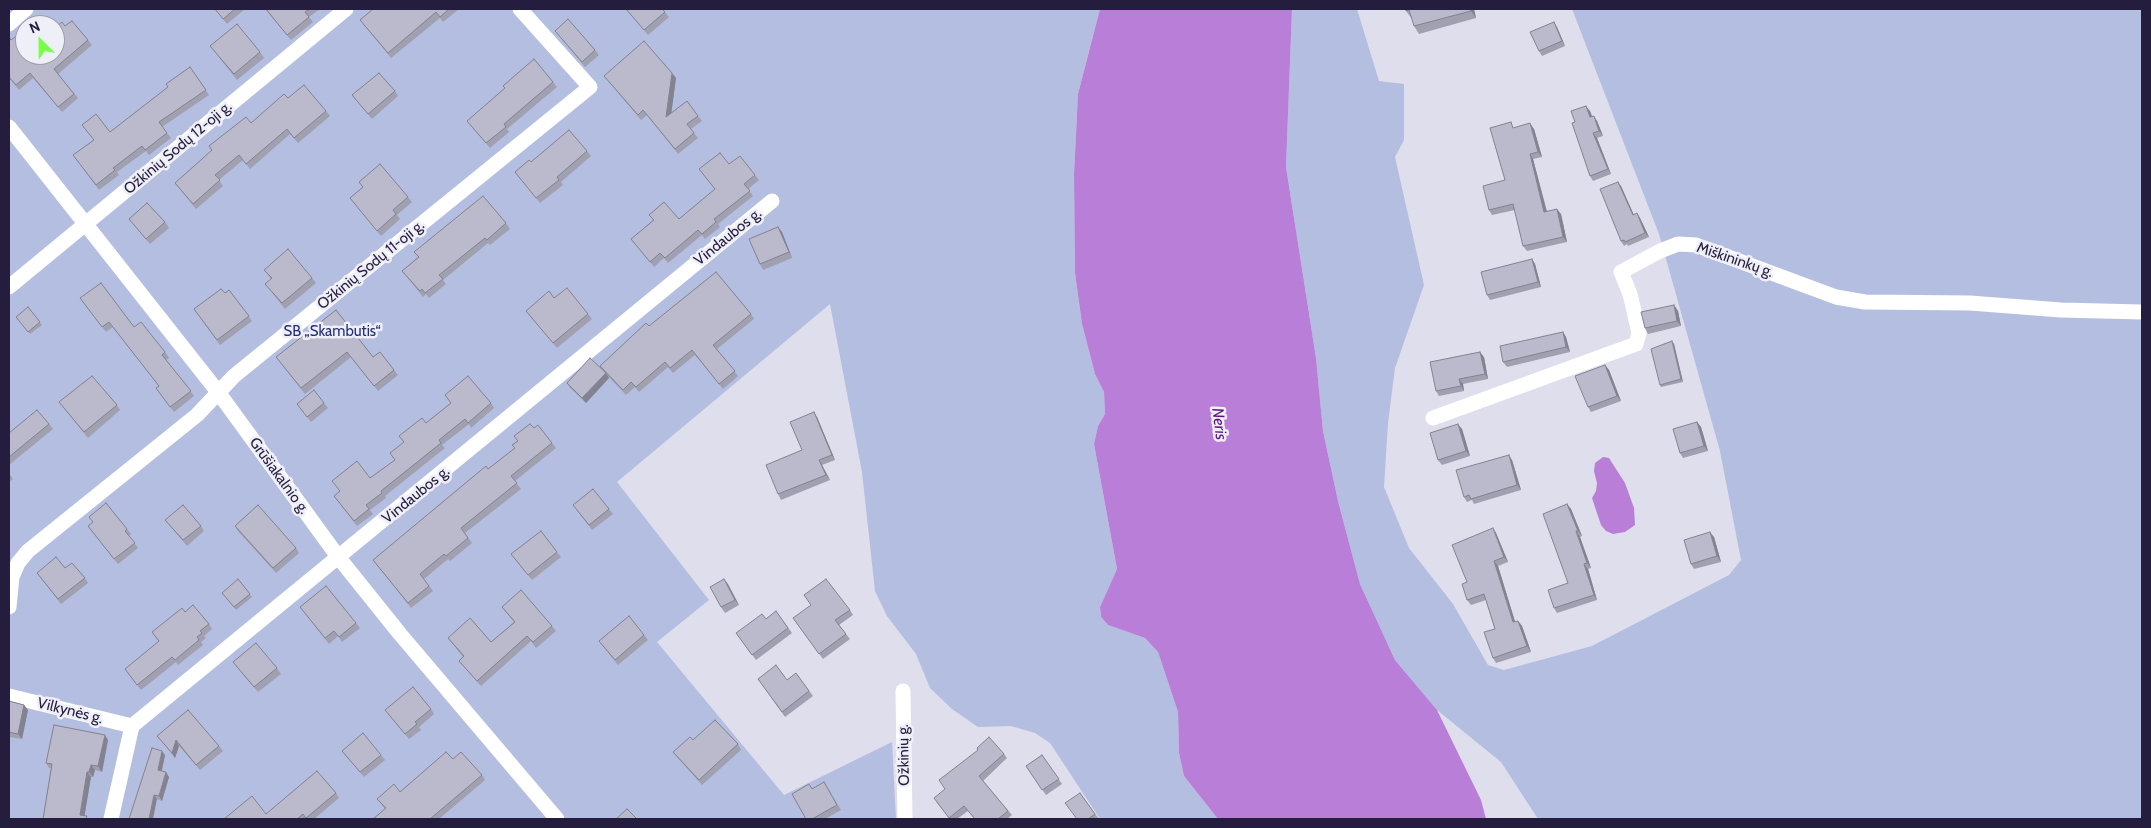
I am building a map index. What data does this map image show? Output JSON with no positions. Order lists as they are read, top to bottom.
{
  "streets": {
    "street": [
      "Ožkinių Sodų 12-oji g.",
      "Vindaubos g.",
      "Miškininkų g.",
      "Ožkinių Sodų 11-oji g.",
      "Grūšiakalnio g.",
      "Vilkynės g.",
      "Ožkinių g."
    ]
  },
  "crossings": [
    ["Ožkinių Sodų 12-oji g.", "Grūšiakalnio g."],
    ["Vindaubos g.", "Grūšiakalnio g."],
    ["Vindaubos g.", "Vilkynės g."],
    ["Ožkinių Sodų 11-oji g.", "Grūšiakalnio g."]
  ],
  "water": ["Neris"],
  "parks": ["SB „Skambutis“"],
  "north": "top left"
}
